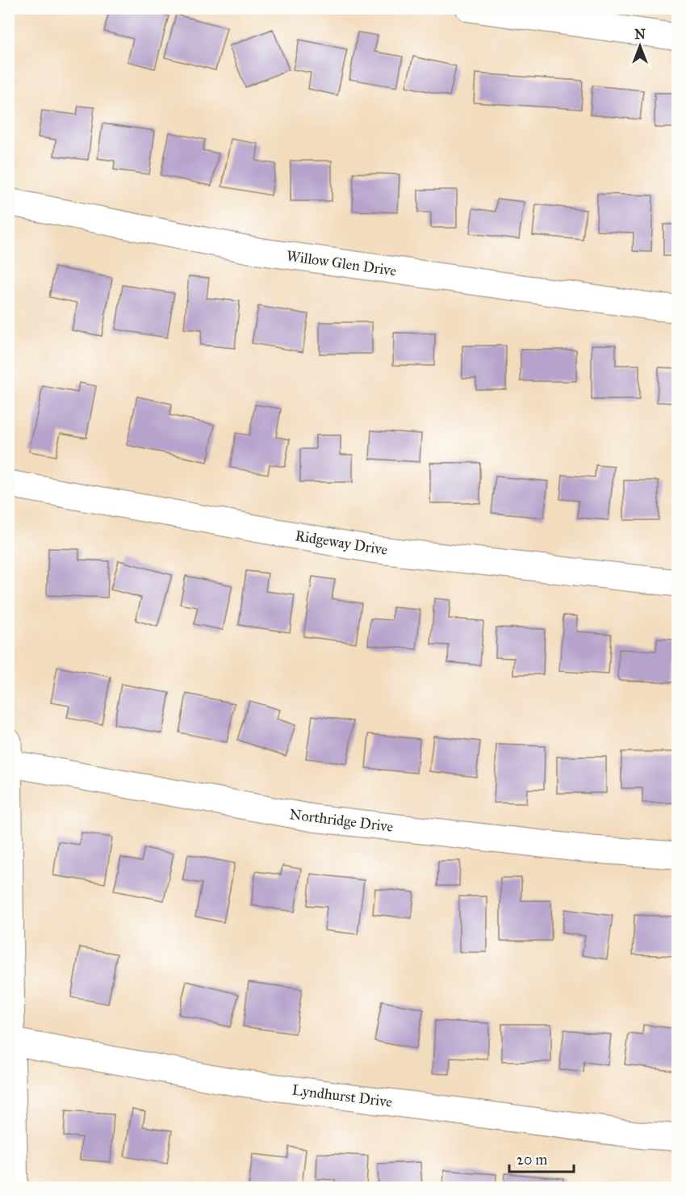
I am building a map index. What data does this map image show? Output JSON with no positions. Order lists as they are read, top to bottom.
{
  "streets": {
    "street": [
      "Willow Glen Drive",
      "Ridgeway Drive",
      "Northridge Drive",
      "Lyndhurst Drive"
    ]
  },
  "scale_bar": "20 m",
  "north": "top"
}
